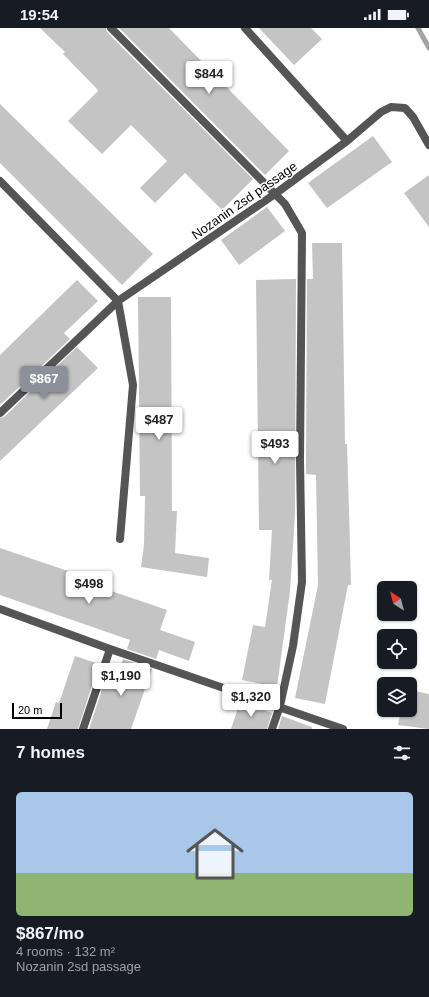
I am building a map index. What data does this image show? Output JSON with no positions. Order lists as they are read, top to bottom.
{
  "streets": {
    "street": ["Nozanin 2sd passage"]
  },
  "scale_bar": "20 m",
  "north": "top left",
  "page": {
    "status": "19:54",
    "price": [
      "$844",
      "$867",
      "$487",
      "$493",
      "$498",
      "$1,190",
      "$1,320"
    ],
    "scale": "20 m",
    "heading": "7 homes",
    "list": [
      {
        "name": "$867/mo",
        "note": "4 rooms · 132 m² · Nozanin 2sd passage"
      }
    ]
  }
}
